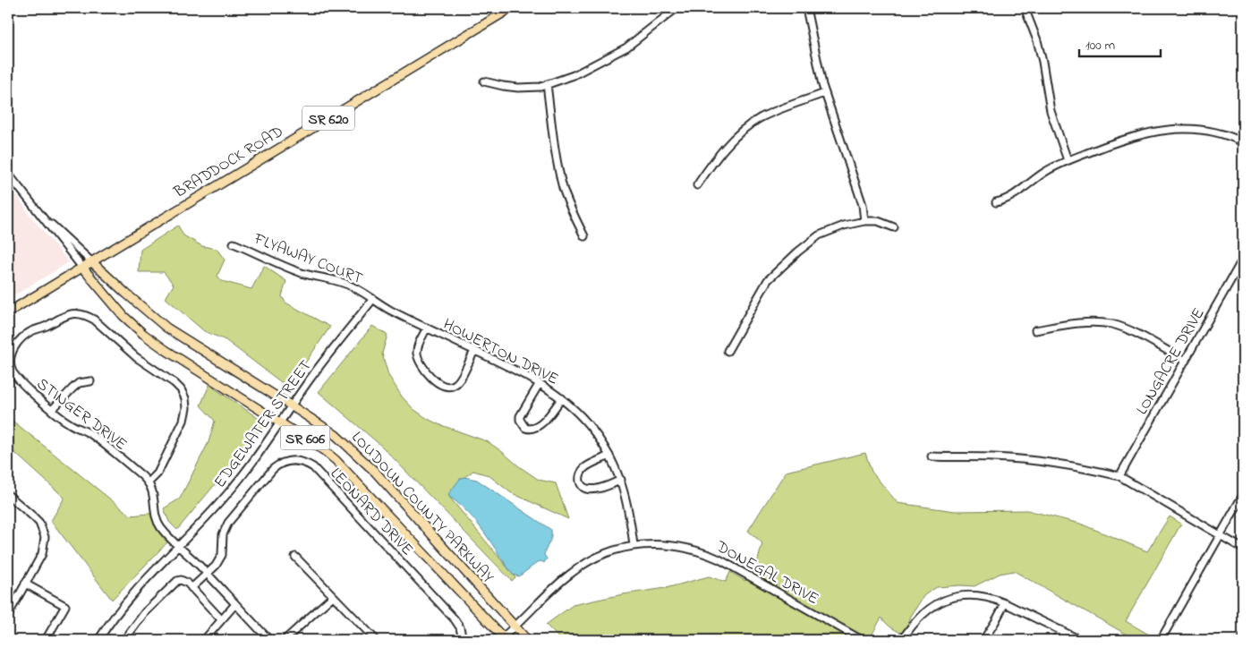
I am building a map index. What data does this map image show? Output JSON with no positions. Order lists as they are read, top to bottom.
{
  "streets": {
    "main road": [
      "SR 620",
      "BRADDOCK ROAD",
      "SR 606",
      "LOUDOUN COUNTY PARKWAY"
    ],
    "street": [
      "FLYAWAY COURT",
      "HOWERTON DRIVE",
      "LONGACRE DRIVE",
      "STINGER DRIVE",
      "EDGEWATER STREET",
      "LEONARD DRIVE",
      "DONEGAL DRIVE"
    ]
  },
  "crossings": [
    ["BRADDOCK ROAD", "LOUDOUN COUNTY PARKWAY"],
    ["FLYAWAY COURT", "HOWERTON DRIVE"],
    ["FLYAWAY COURT", "EDGEWATER STREET"],
    ["HOWERTON DRIVE", "EDGEWATER STREET"],
    ["HOWERTON DRIVE", "DONEGAL DRIVE"],
    ["EDGEWATER STREET", "LOUDOUN COUNTY PARKWAY"],
    ["LOUDOUN COUNTY PARKWAY", "DONEGAL DRIVE"]
  ],
  "scale_bar": "100 m"
}
